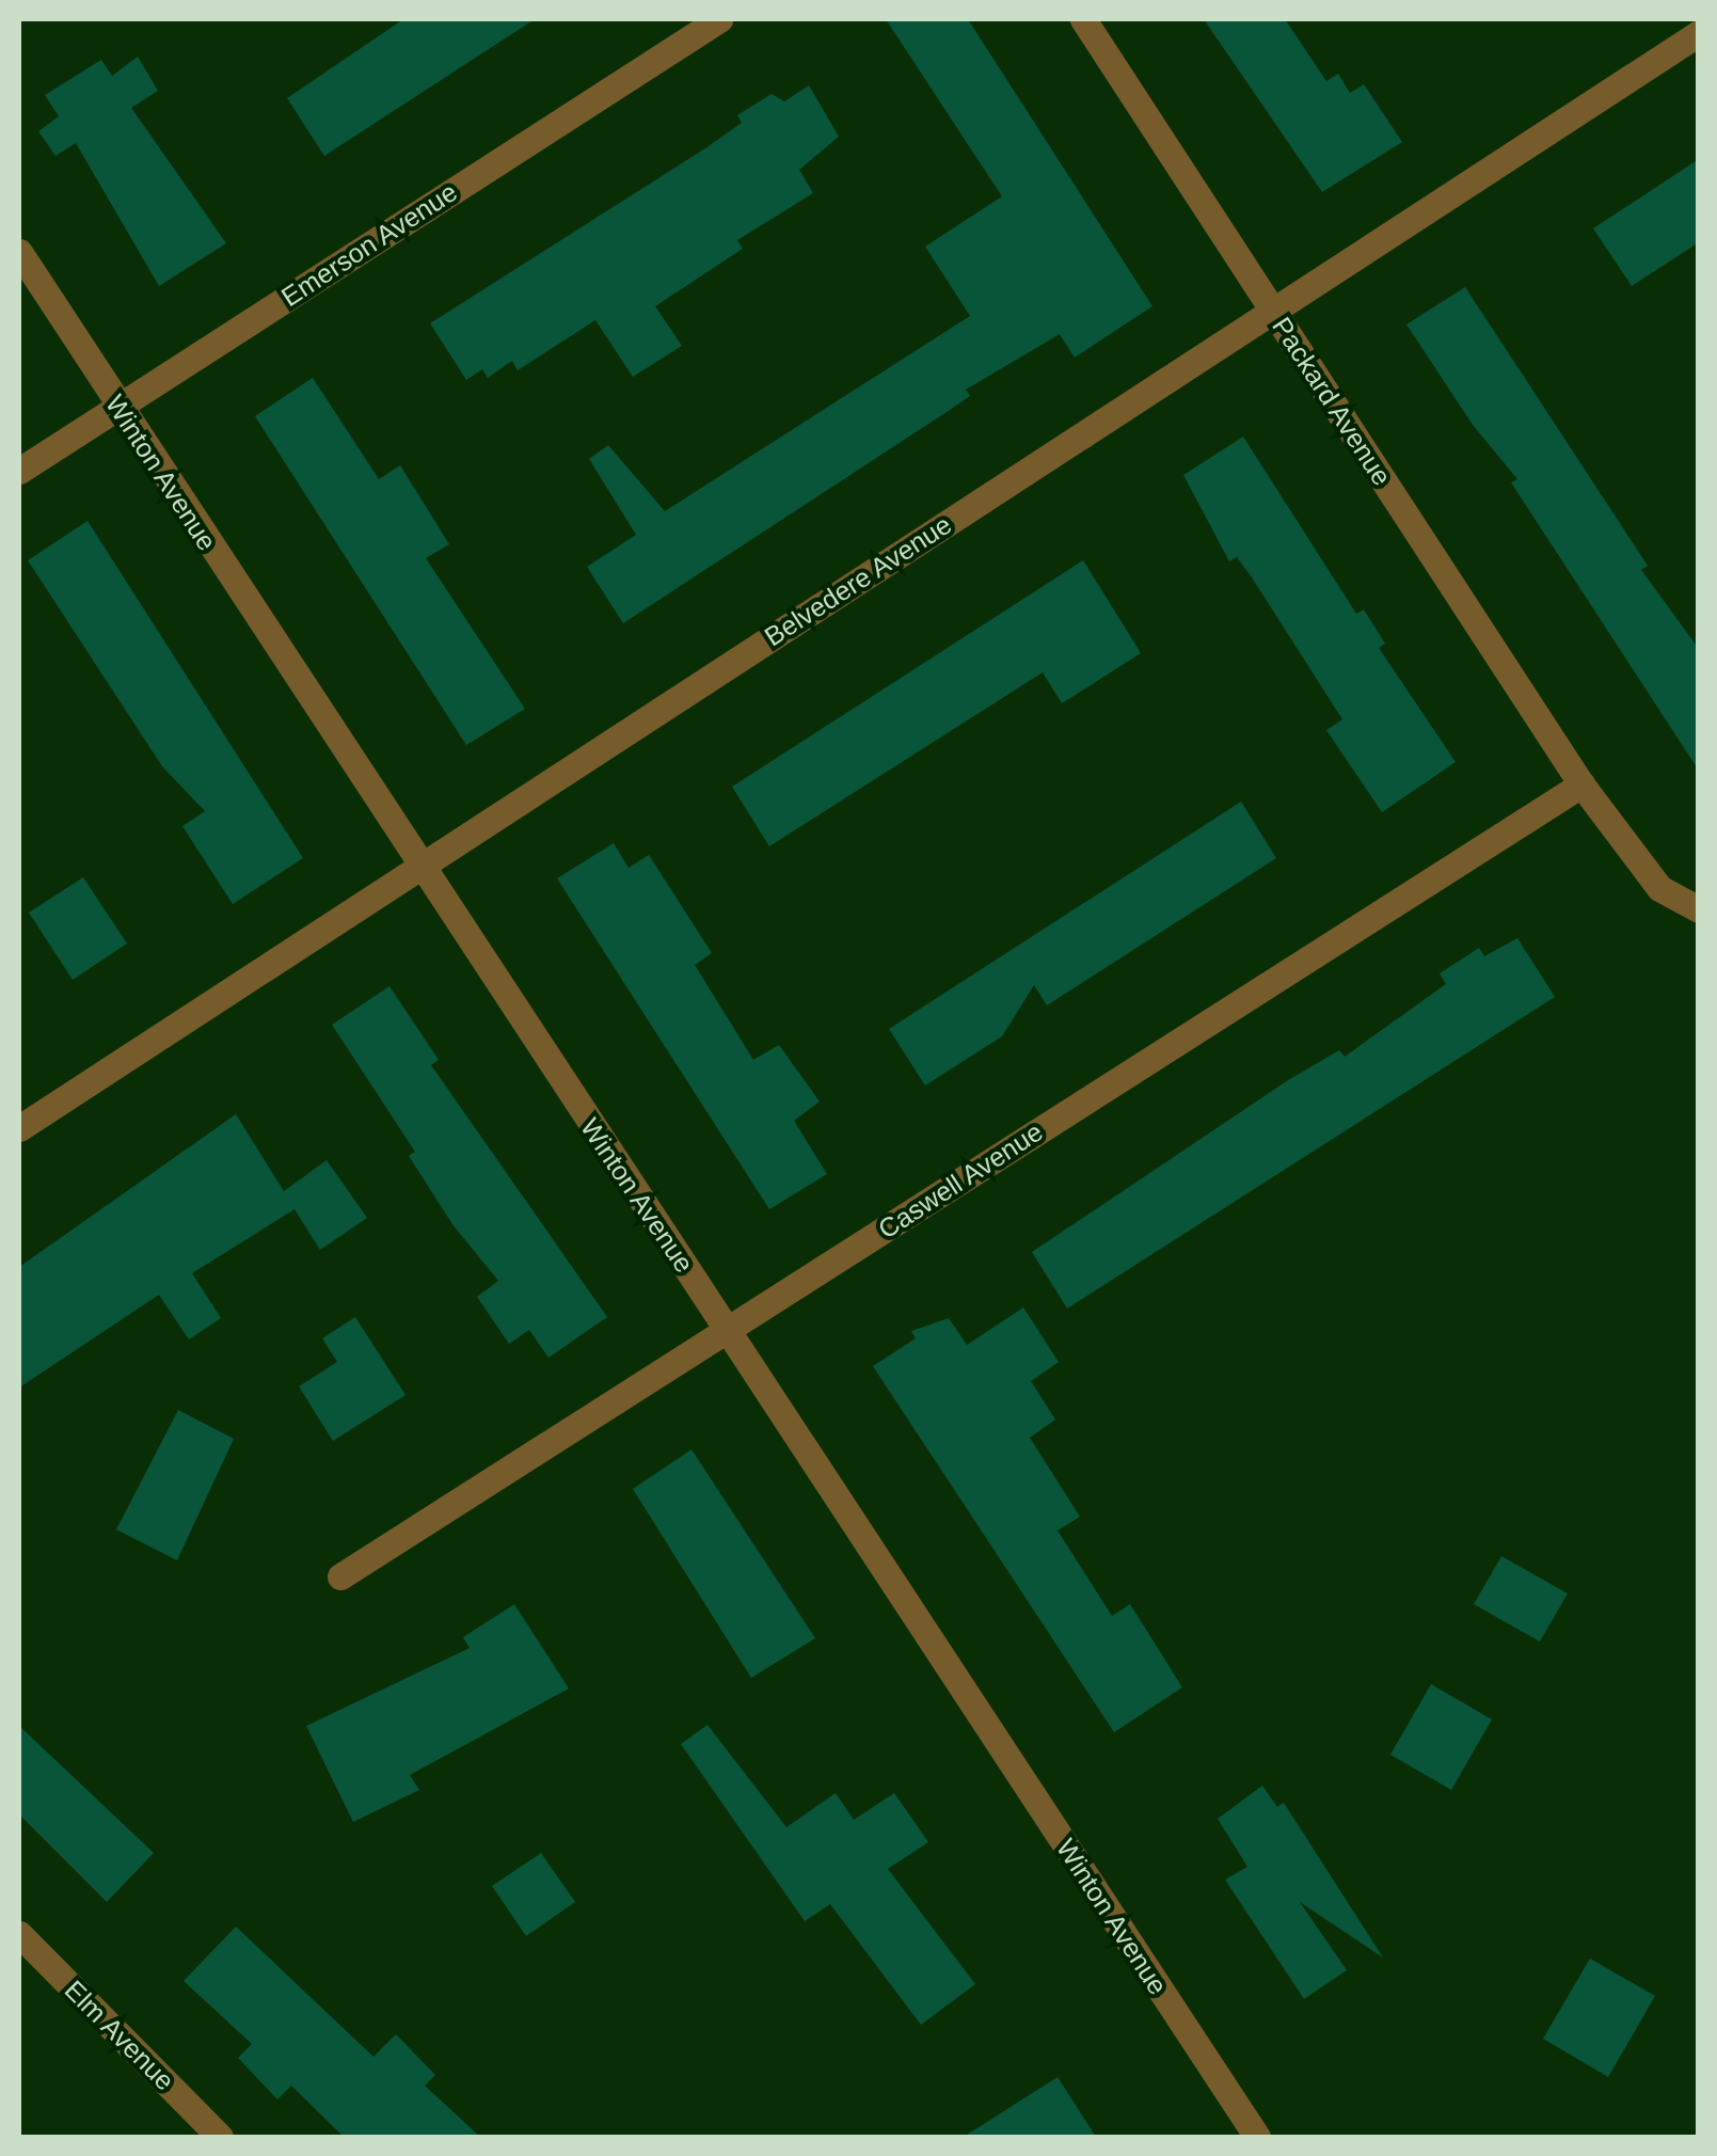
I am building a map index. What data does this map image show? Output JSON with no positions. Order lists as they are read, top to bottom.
{
  "streets": {
    "street": [
      "Emerson Avenue",
      "Packard Avenue",
      "Winton Avenue",
      "Belvedere Avenue",
      "Caswell Avenue",
      "Elm Avenue"
    ]
  },
  "crossings": [
    ["Emerson Avenue", "Winton Avenue"],
    ["Packard Avenue", "Belvedere Avenue"],
    ["Packard Avenue", "Caswell Avenue"],
    ["Winton Avenue", "Belvedere Avenue"],
    ["Winton Avenue", "Caswell Avenue"]
  ]
}
